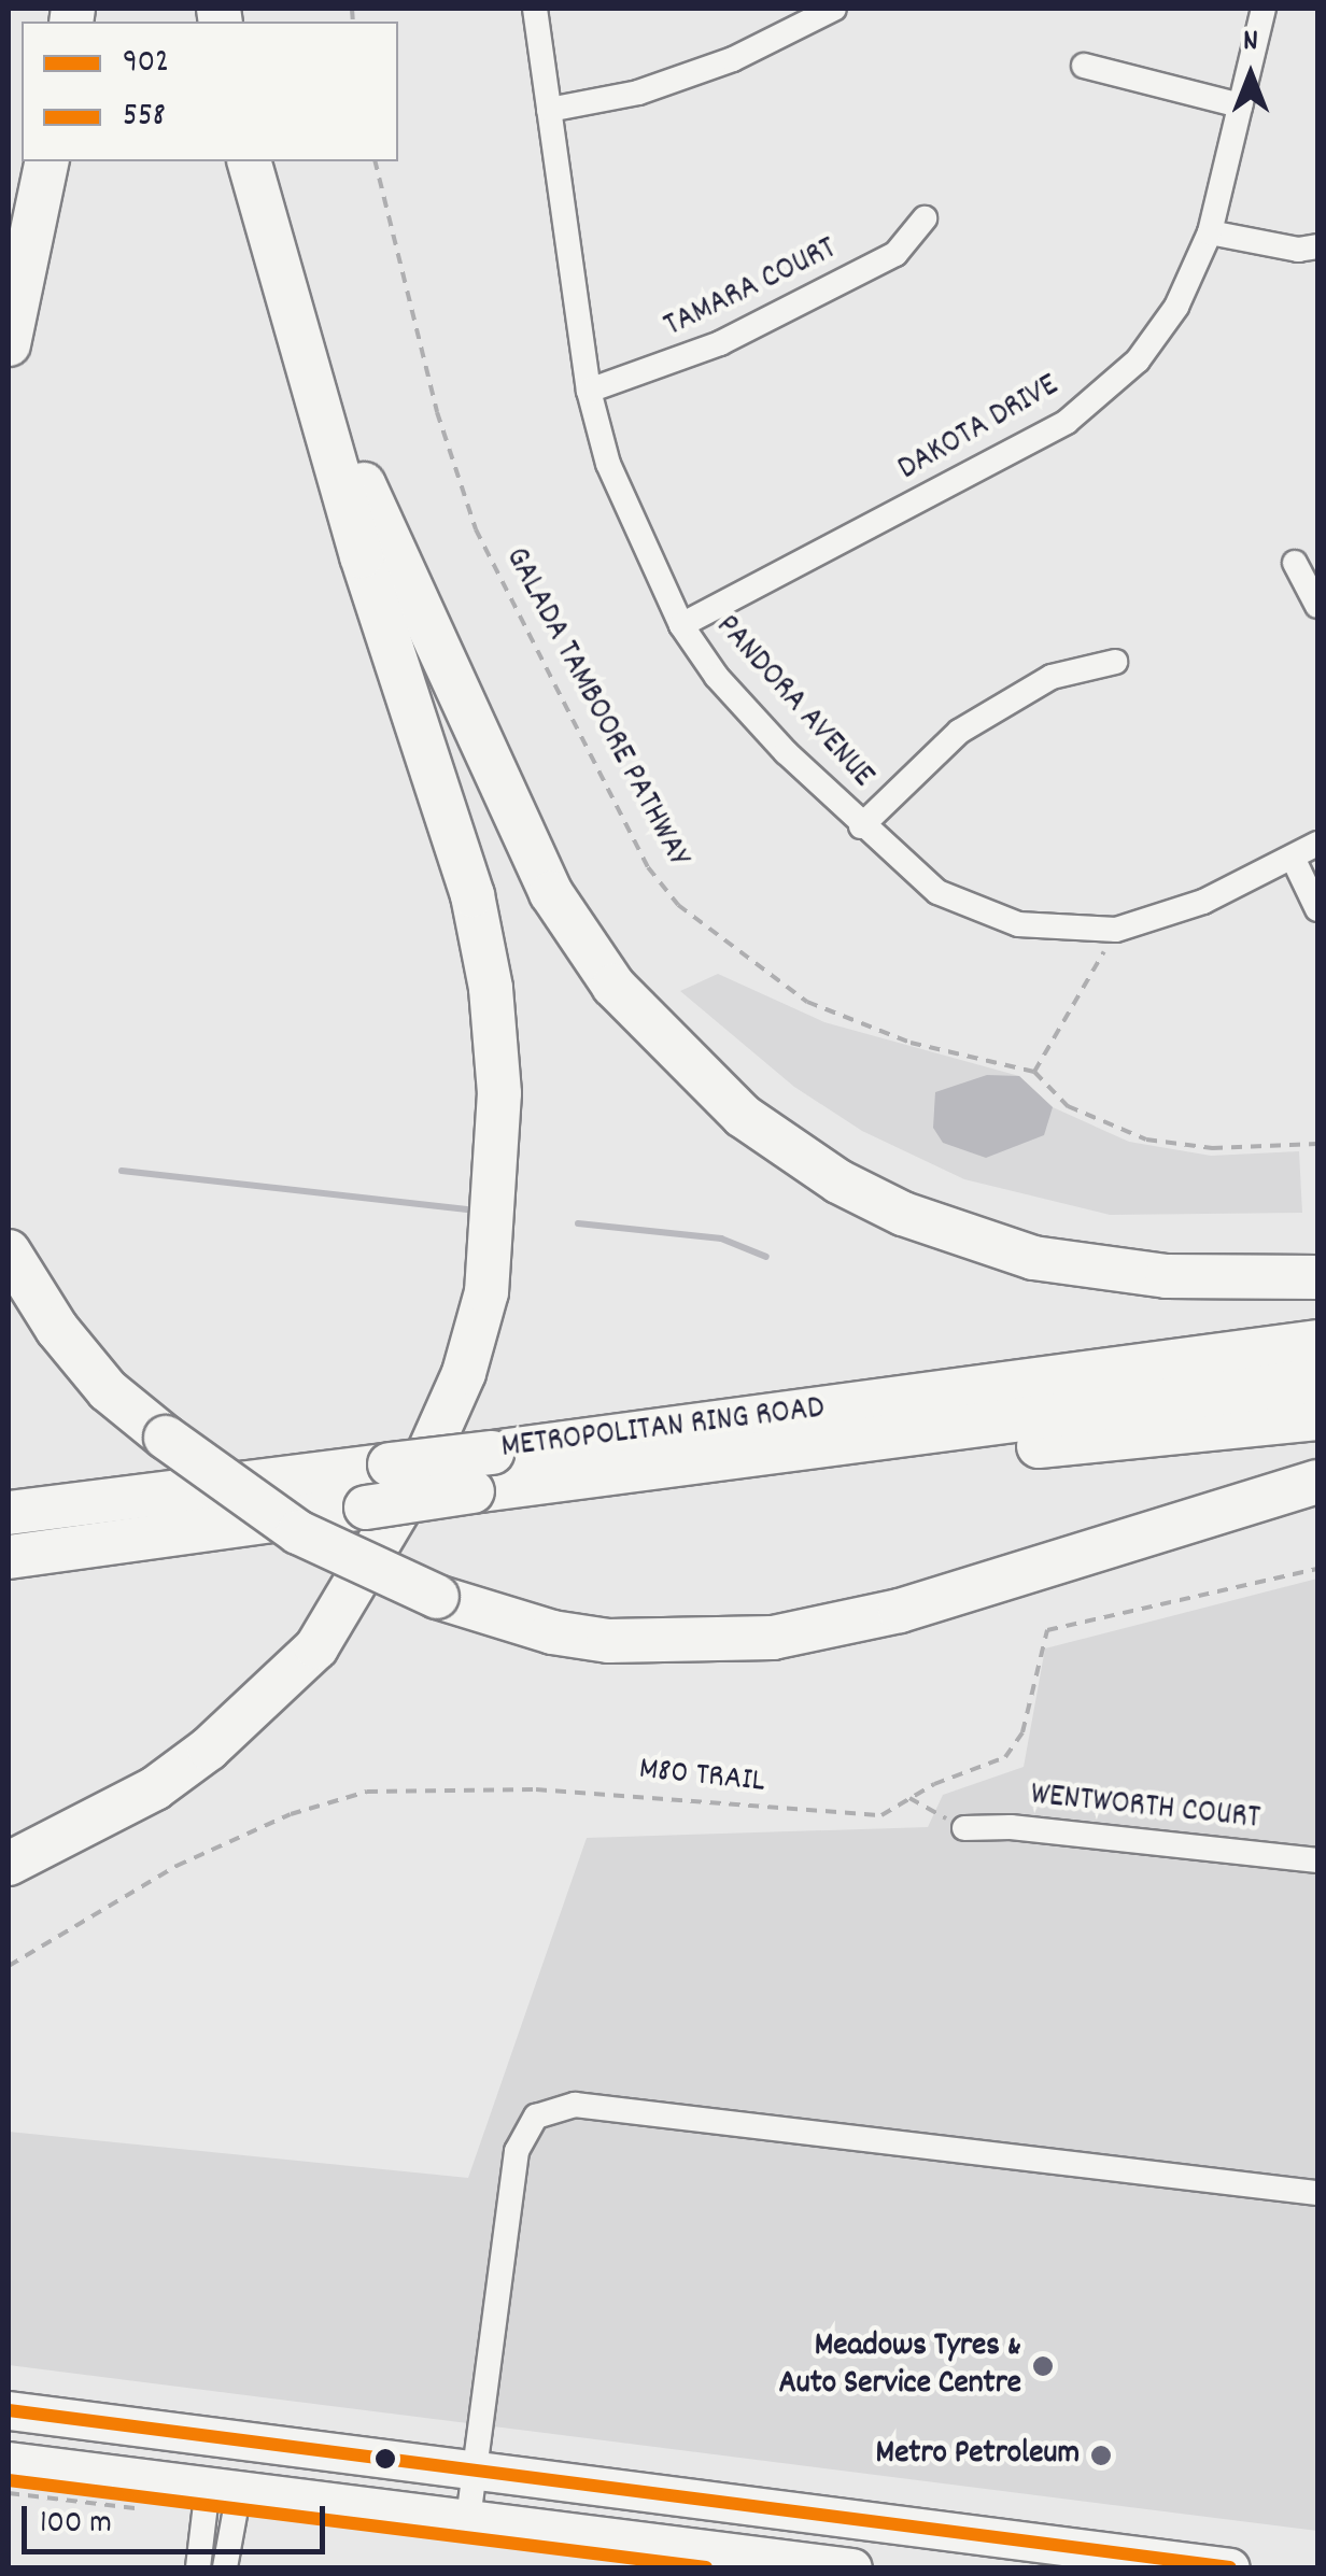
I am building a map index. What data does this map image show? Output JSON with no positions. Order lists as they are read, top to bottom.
{
  "streets": {
    "highway": ["METROPOLITAN RING ROAD"],
    "street": [
      "TAMARA COURT",
      "DAKOTA DRIVE",
      "PANDORA AVENUE",
      "WENTWORTH COURT"
    ],
    "path": ["GALADA TAMBOORE PATHWAY", "M80 TRAIL"]
  },
  "crossings": [
    ["TAMARA COURT", "PANDORA AVENUE"],
    ["DAKOTA DRIVE", "PANDORA AVENUE"]
  ],
  "places": ["Meadows Tyres & Auto Service Centre", "Metro Petroleum"],
  "lines": ["transit line 902", "transit line 558"],
  "legend": ["902", "558"],
  "scale_bar": "100 m",
  "north": "top"
}
